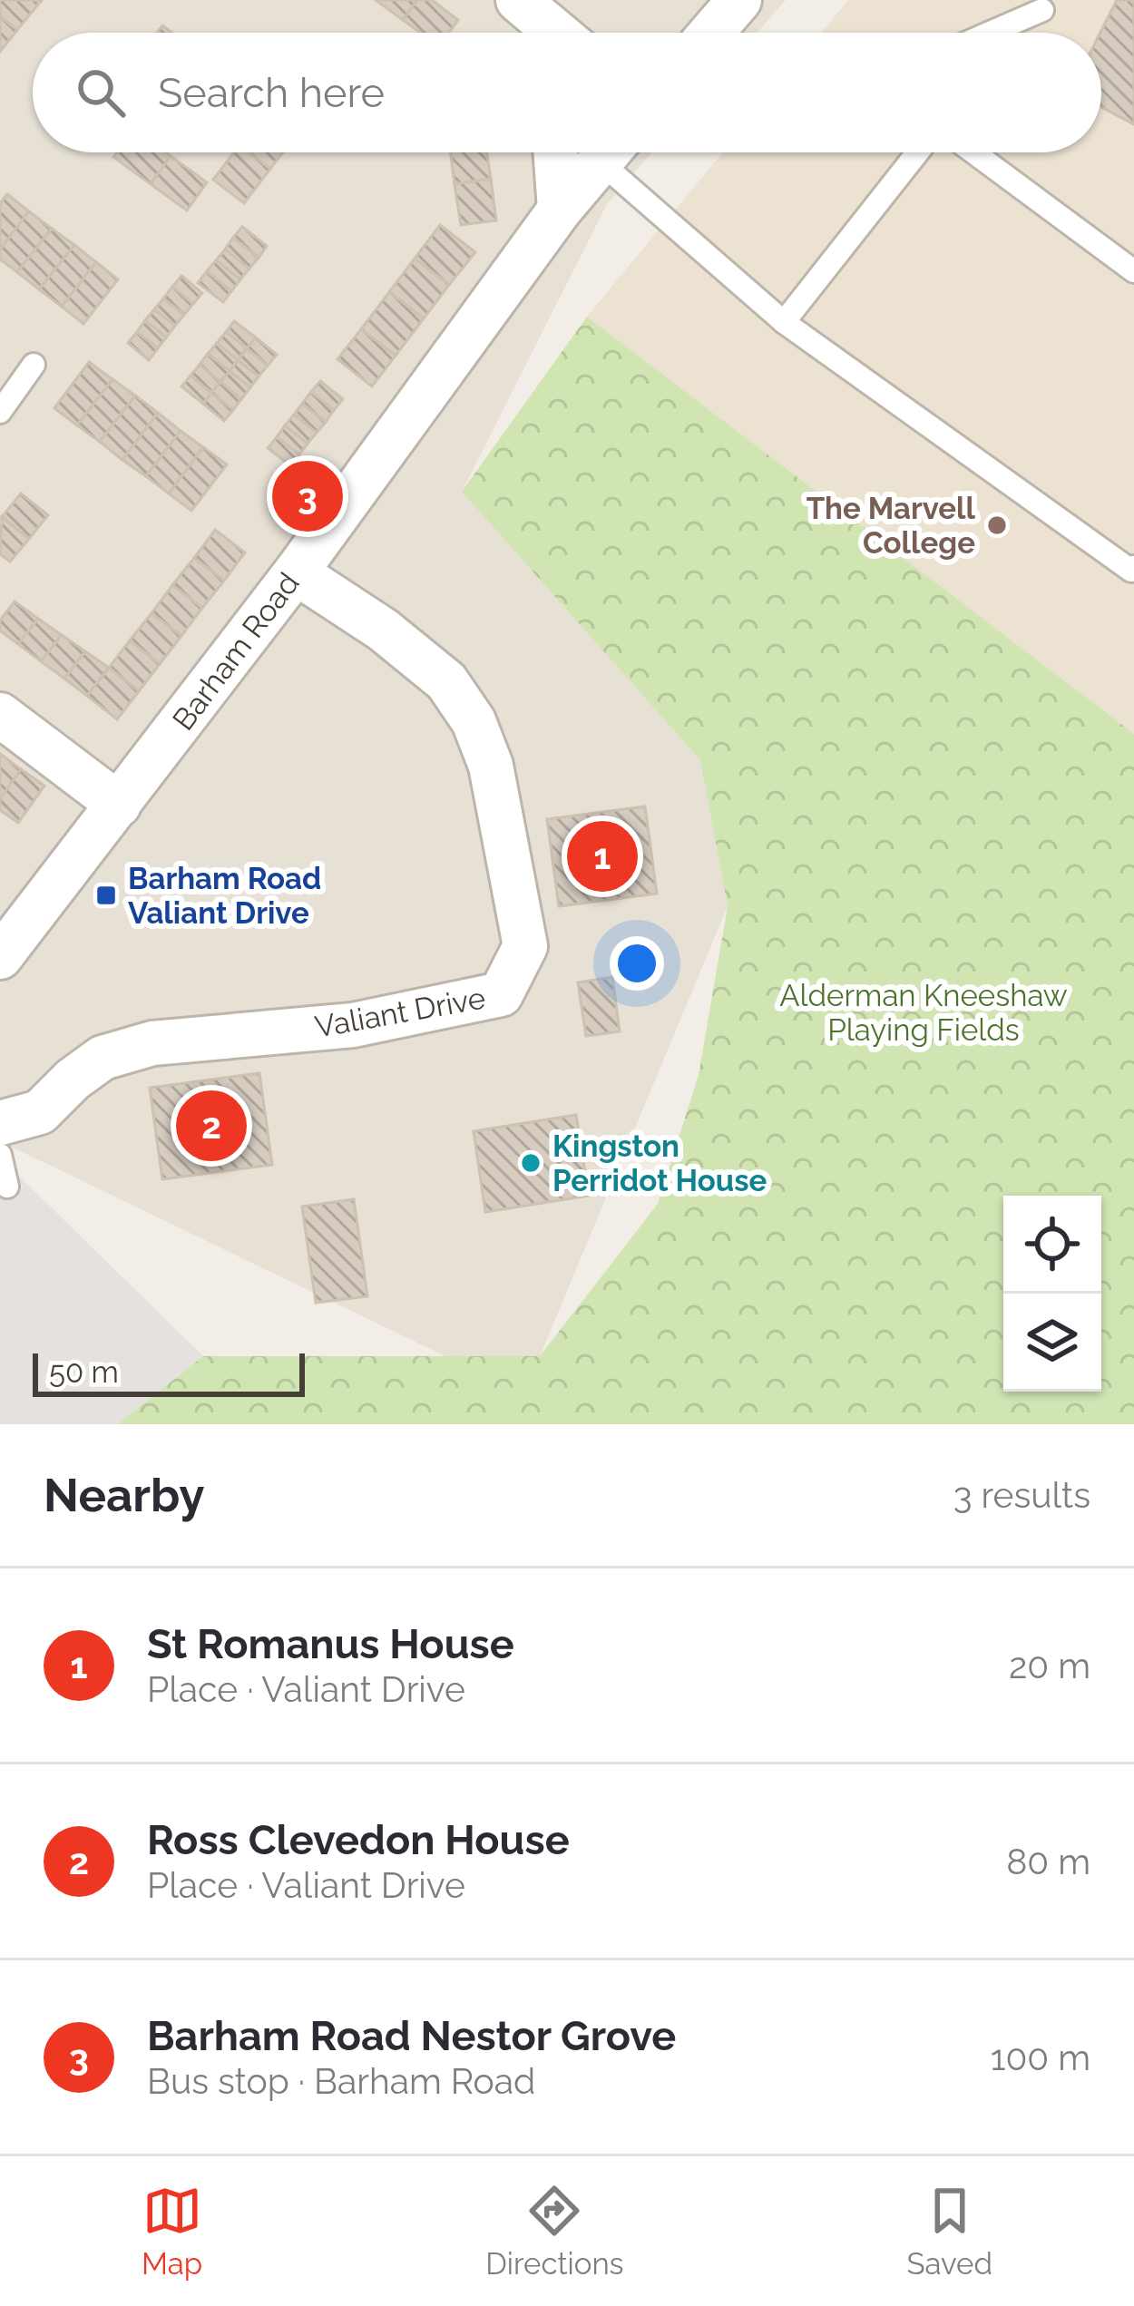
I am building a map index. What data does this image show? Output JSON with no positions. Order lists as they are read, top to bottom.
{
  "streets": {
    "street": ["Barham Road", "Valiant Drive"]
  },
  "crossings": [
    ["Barham Road", "Valiant Drive"]
  ],
  "parks": ["Alderman Kneeshaw Playing Fields"],
  "places": {
    "other": ["The Marvell College", "Kingston Perridot House"],
    "transit": ["Barham Road Valiant Drive"]
  },
  "scale_bar": "50 m",
  "page": {
    "search": "Search here",
    "pins": ["3", "1", "2"],
    "scale": "50 m",
    "heading": ["Nearby", "3 results"],
    "list": [
      {
        "mark": "1",
        "name": "St Romanus House",
        "note": "Place · Valiant Drive",
        "value": "20 m"
      },
      {
        "mark": "2",
        "name": "Ross Clevedon House",
        "note": "Place · Valiant Drive",
        "value": "80 m"
      },
      {
        "mark": "3",
        "name": "Barham Road Nestor Grove",
        "note": "Bus stop · Barham Road",
        "value": "100 m"
      }
    ],
    "nav": ["Map", "Directions", "Saved"]
  }
}
